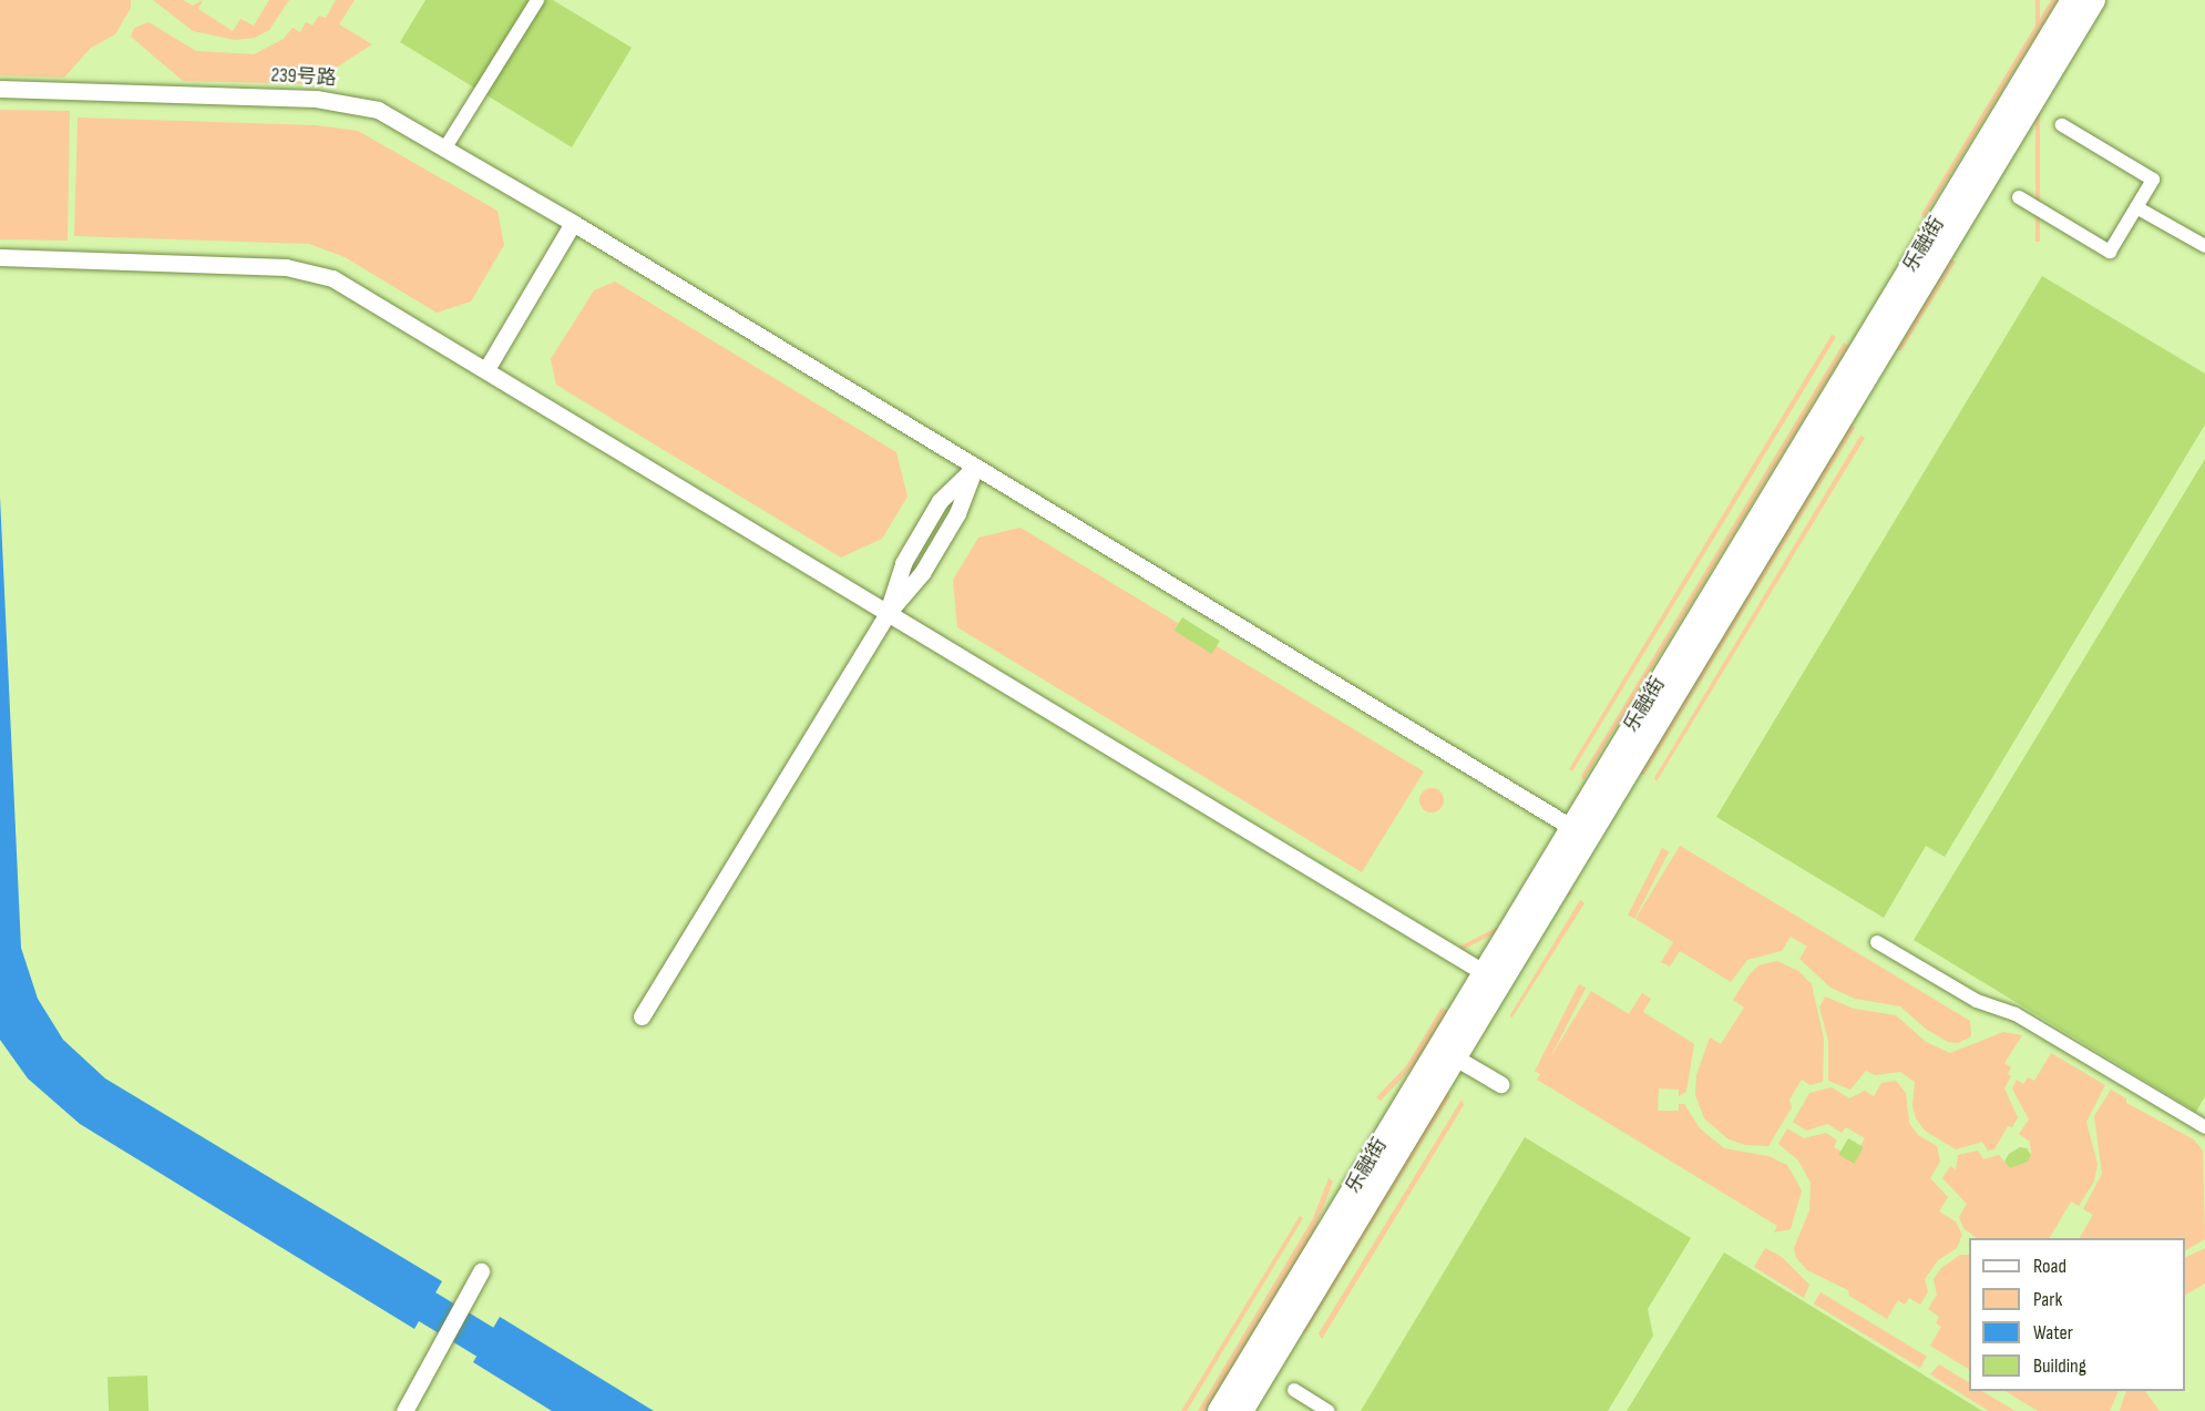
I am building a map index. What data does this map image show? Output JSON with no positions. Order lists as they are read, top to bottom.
{
  "streets": {
    "street": ["239号路", "乐融街"]
  },
  "crossings": [
    ["239号路", "乐融街"]
  ],
  "legend": [
    "Road",
    "Park",
    "Water",
    "Building"
  ]
}
